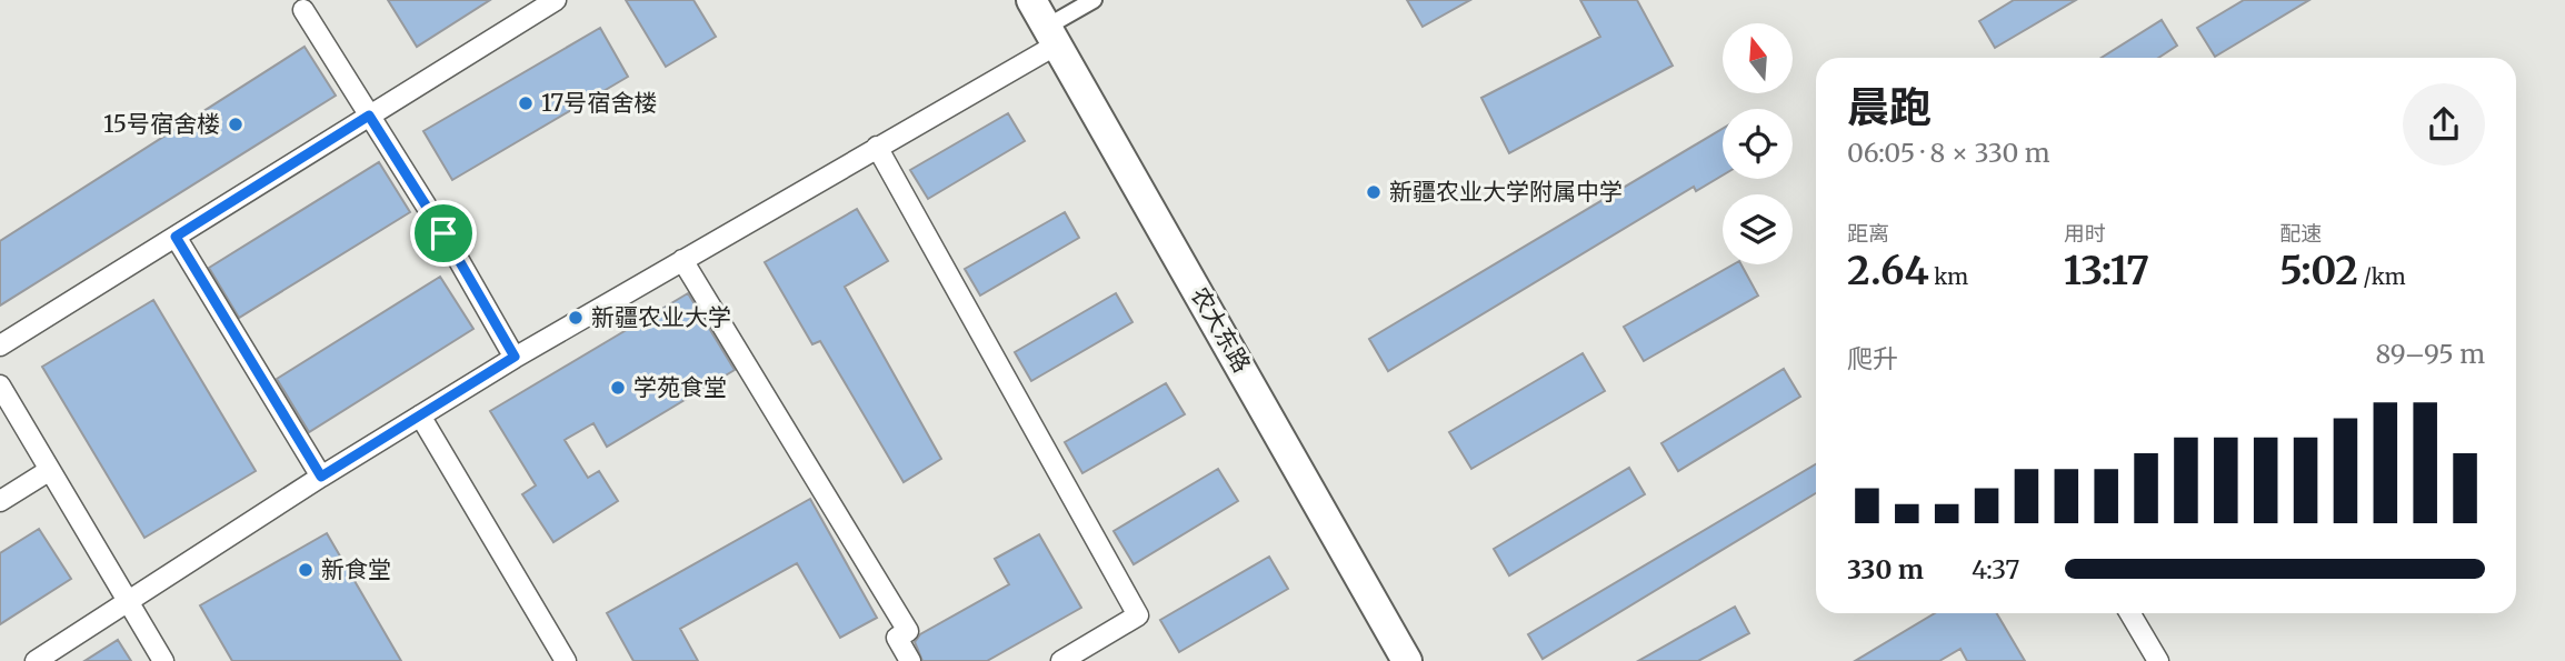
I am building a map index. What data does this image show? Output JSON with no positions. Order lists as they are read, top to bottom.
{
  "streets": {
    "main road": ["农大东路"]
  },
  "places": [
    "17号宿舍楼",
    "15号宿舍楼",
    "新疆农业大学附属中学",
    "新疆农业大学",
    "学苑食堂",
    "新食堂"
  ],
  "north": "top",
  "page": {
    "heading": ["晨跑", "06:05 · 8 × 330 m"],
    "stats": [
      ["距离", "2.64 km"],
      ["用时", "13:17"],
      ["配速", "5:02 /km"]
    ],
    "chart": ["爬升", "89–95 m"],
    "list": [
      {
        "name": "330 m",
        "note": "4:37"
      }
    ]
  }
}
